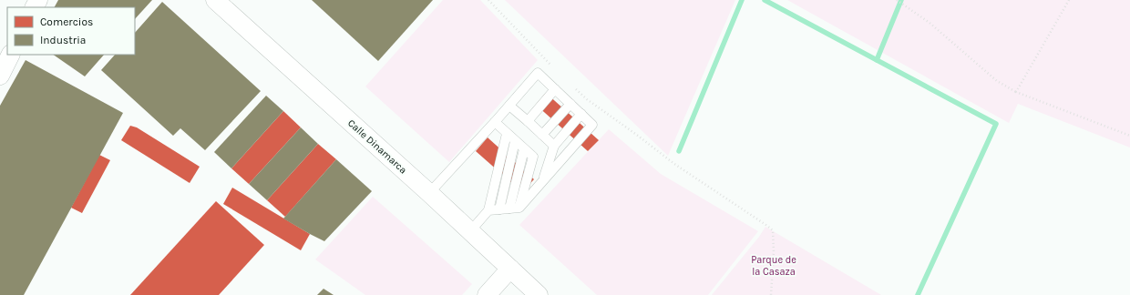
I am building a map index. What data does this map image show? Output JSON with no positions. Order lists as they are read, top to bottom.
{
  "streets": {
    "street": ["Calle Dinamarca"]
  },
  "parks": ["Parque de la Casaza"],
  "legend": ["Comercios", "Industria"]
}
